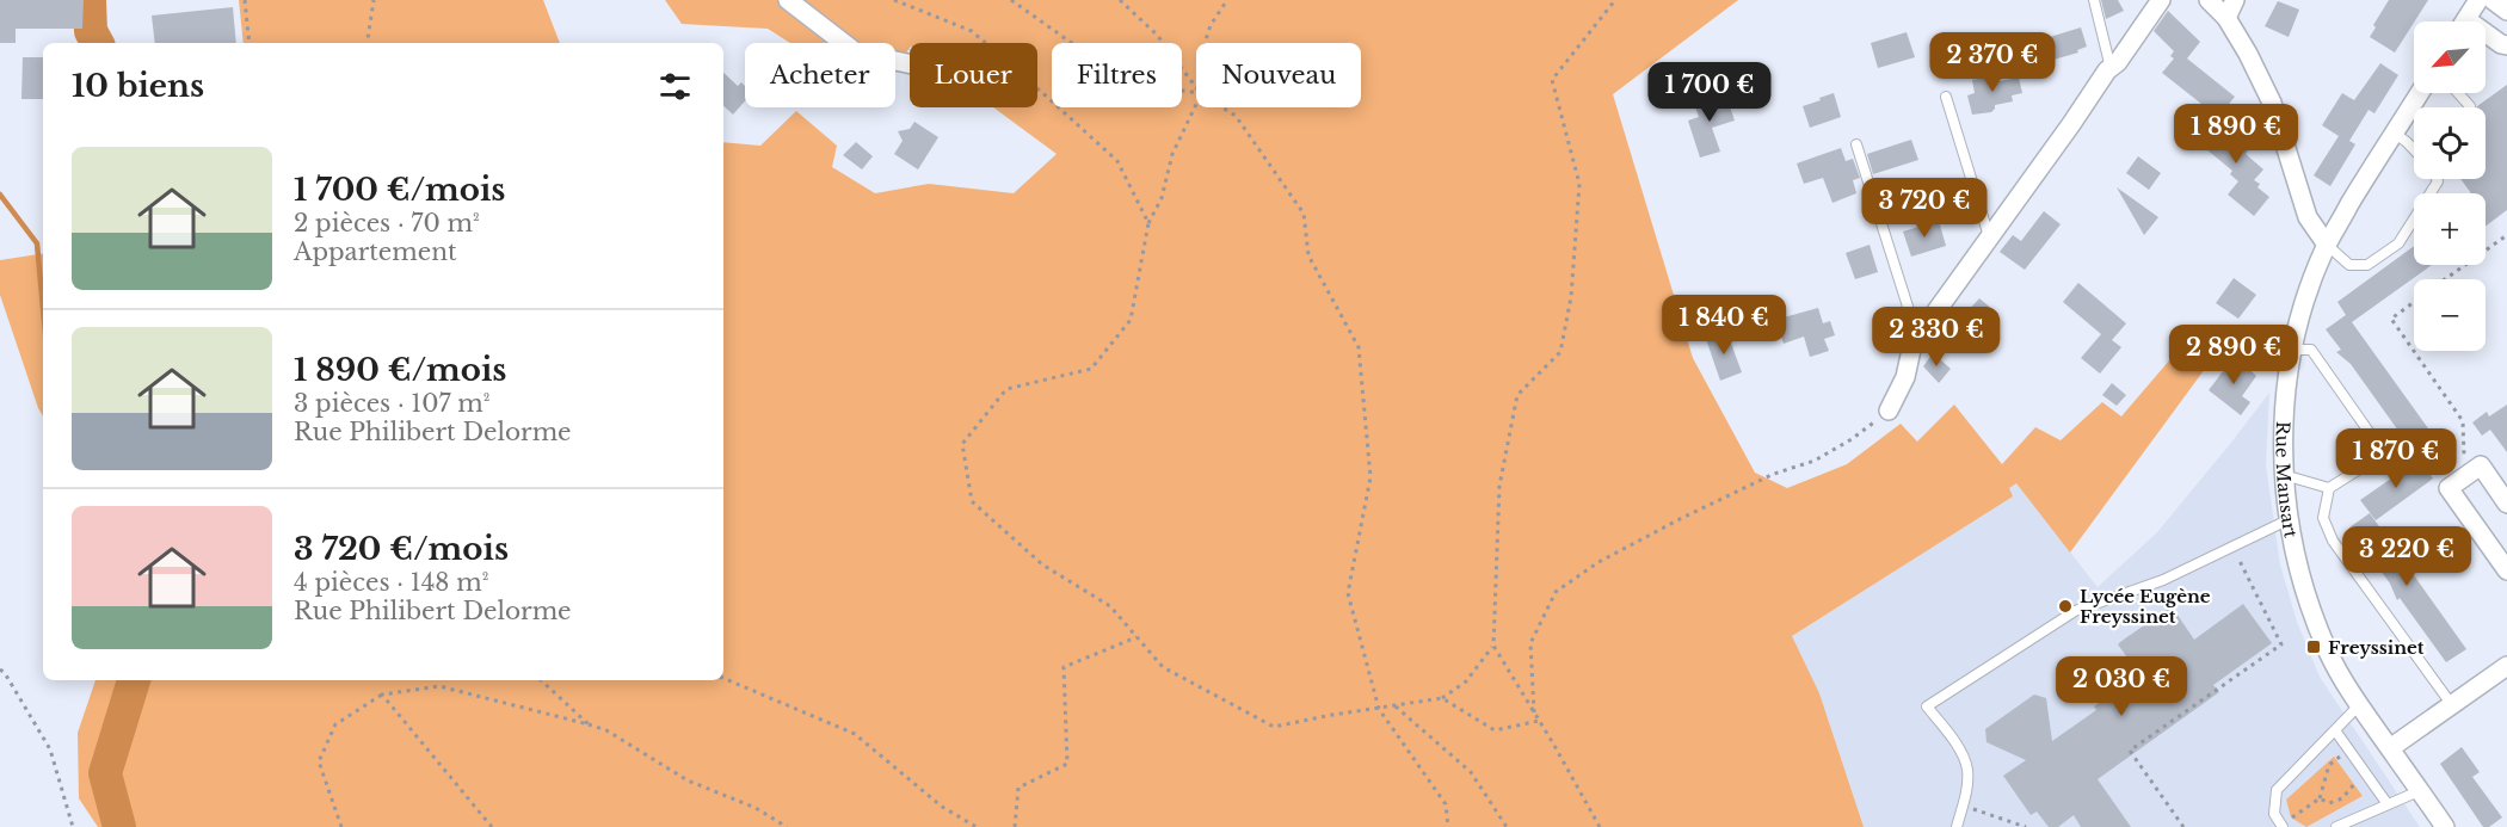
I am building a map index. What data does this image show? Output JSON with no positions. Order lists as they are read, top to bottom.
{
  "streets": {
    "street": ["Rue Mansart"]
  },
  "places": {
    "other": ["Lycée Eugène Freyssinet"],
    "transit": ["Freyssinet"]
  },
  "north": "bottom left",
  "page": {
    "map_buttons": ["+", "−"],
    "price": [
      "2 370 €",
      "1 700 €",
      "1 890 €",
      "3 720 €",
      "1 840 €",
      "2 330 €",
      "2 890 €",
      "1 870 €",
      "3 220 €",
      "2 030 €"
    ],
    "chip": [
      "Acheter",
      "Louer",
      "Filtres",
      "Nouveau"
    ],
    "heading": "10 biens",
    "list": [
      {
        "name": "1 700 €/mois",
        "note": "2 pièces · 70 m² · Appartement"
      },
      {
        "name": "1 890 €/mois",
        "note": "3 pièces · 107 m² · Rue Philibert Delorme"
      },
      {
        "name": "3 720 €/mois",
        "note": "4 pièces · 148 m² · Rue Philibert Delorme"
      }
    ]
  }
}
